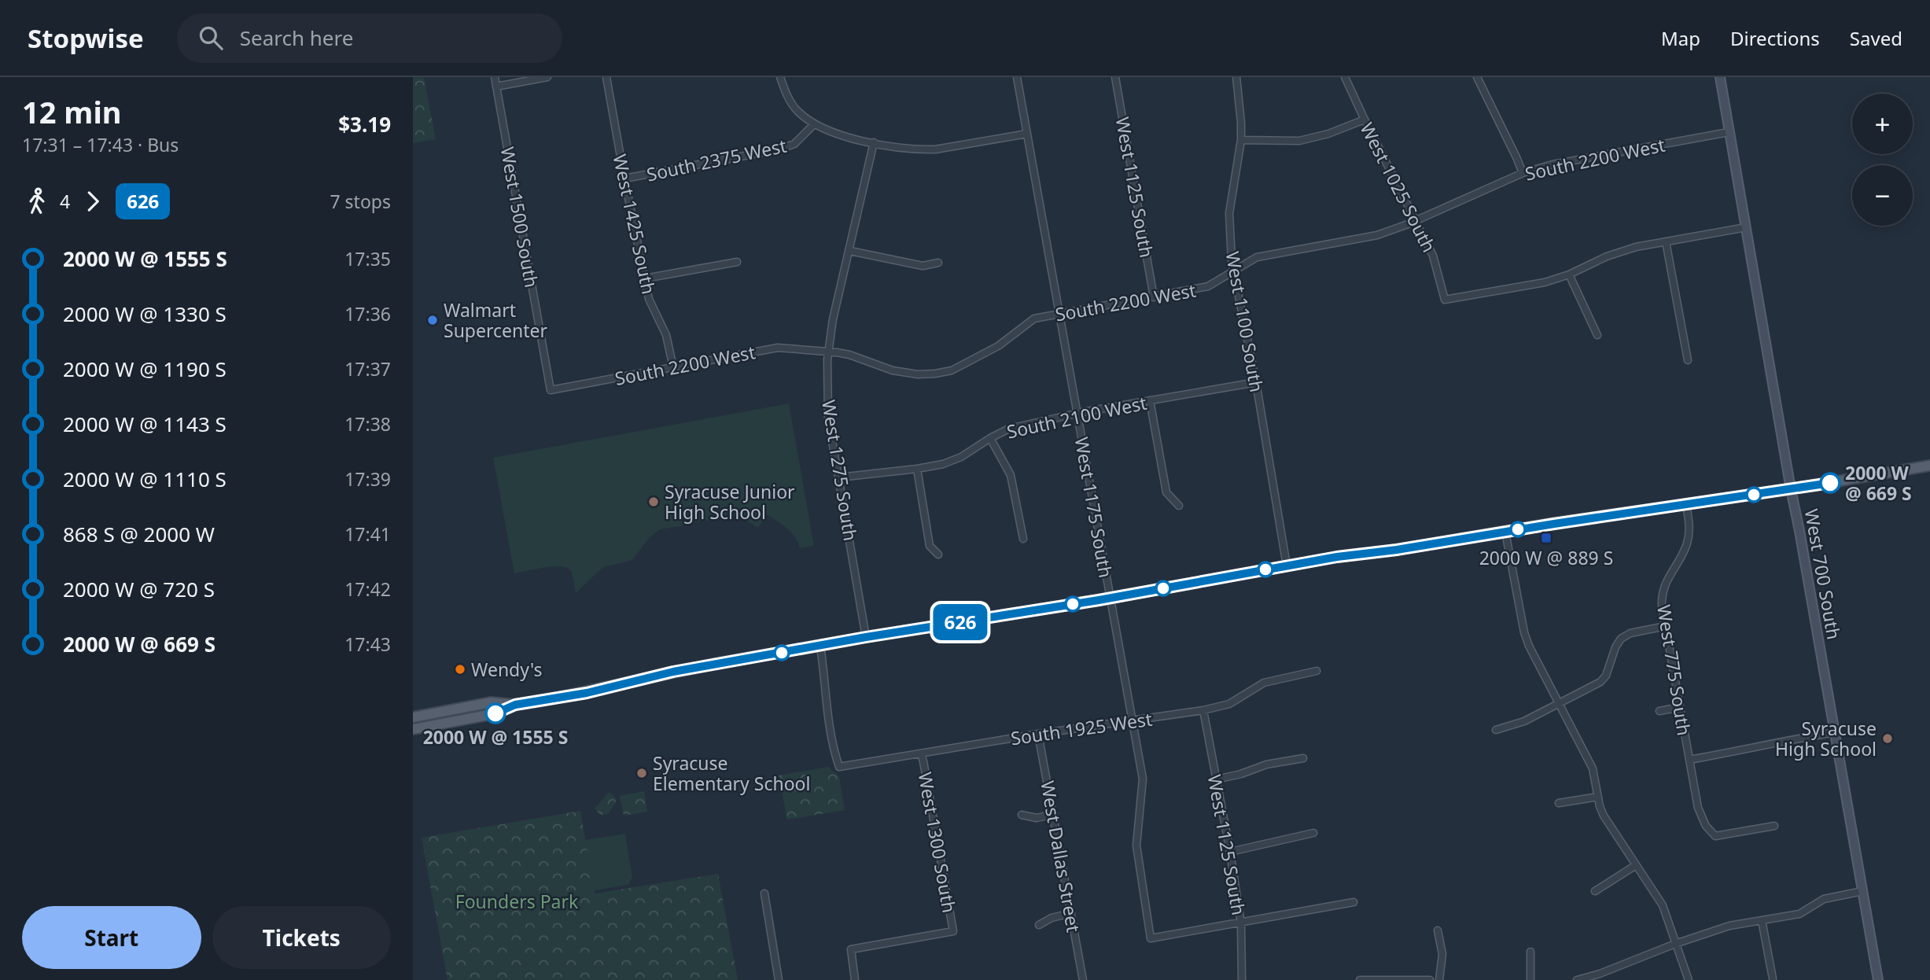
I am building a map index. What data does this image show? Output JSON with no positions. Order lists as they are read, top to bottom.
{
  "streets": {
    "street": [
      "South 2200 West",
      "South 2375 West",
      "West 1125 South",
      "West 1025 South",
      "West 1500 South",
      "West 1425 South",
      "West 1100 South",
      "South 2100 West",
      "West 1275 South",
      "West 1175 South",
      "West 700 South",
      "West 775 South",
      "South 1925 West",
      "West 1300 South",
      "West Dallas Street"
    ]
  },
  "crossings": [
    ["South 2200 West", "West 1125 South"],
    ["South 2200 West", "West 1025 South"],
    ["South 2200 West", "West 1500 South"],
    ["South 2200 West", "West 1425 South"],
    ["South 2200 West", "West 1100 South"],
    ["South 2200 West", "West 1275 South"],
    ["South 2200 West", "West 1175 South"],
    ["South 2200 West", "West 700 South"],
    ["South 2375 West", "West 1425 South"],
    ["West 1125 South", "West 1175 South"],
    ["West 1125 South", "South 1925 West"],
    ["West 1100 South", "South 2100 West"],
    ["South 2100 West", "West 1275 South"],
    ["South 2100 West", "West 1175 South"],
    ["West 1175 South", "South 1925 West"],
    ["South 1925 West", "West 1300 South"],
    ["South 1925 West", "West Dallas Street"]
  ],
  "parks": ["Founders Park"],
  "places": {
    "other": [
      "Walmart Supercenter",
      "2000 W @ 669 S",
      "Syracuse Junior High School",
      "Wendy's",
      "2000 W @ 1555 S",
      "Syracuse High School",
      "Syracuse Elementary School"
    ],
    "transit": ["2000 W @ 889 S"]
  },
  "lines": ["bus line 626"],
  "page": {
    "header": "Stopwise",
    "search": "Search here",
    "nav": ["Map", "Directions", "Saved"],
    "heading": ["12 min", "17:31 – 17:43 · Bus", "$3.19"],
    "on_map": "626",
    "map_buttons": ["+", "−"],
    "legs": ["4", "626", "7 stops"],
    "list": [
      {
        "name": "2000 W @ 1555 S",
        "value": "17:35"
      },
      {
        "name": "2000 W @ 1330 S",
        "value": "17:36"
      },
      {
        "name": "2000 W @ 1190 S",
        "value": "17:37"
      },
      {
        "name": "2000 W @ 1143 S",
        "value": "17:38"
      },
      {
        "name": "2000 W @ 1110 S",
        "value": "17:39"
      },
      {
        "name": "868 S @ 2000 W",
        "value": "17:41"
      },
      {
        "name": "2000 W @ 720 S",
        "value": "17:42"
      },
      {
        "name": "2000 W @ 669 S",
        "value": "17:43"
      }
    ],
    "buttons": ["Start", "Tickets"]
  }
}
